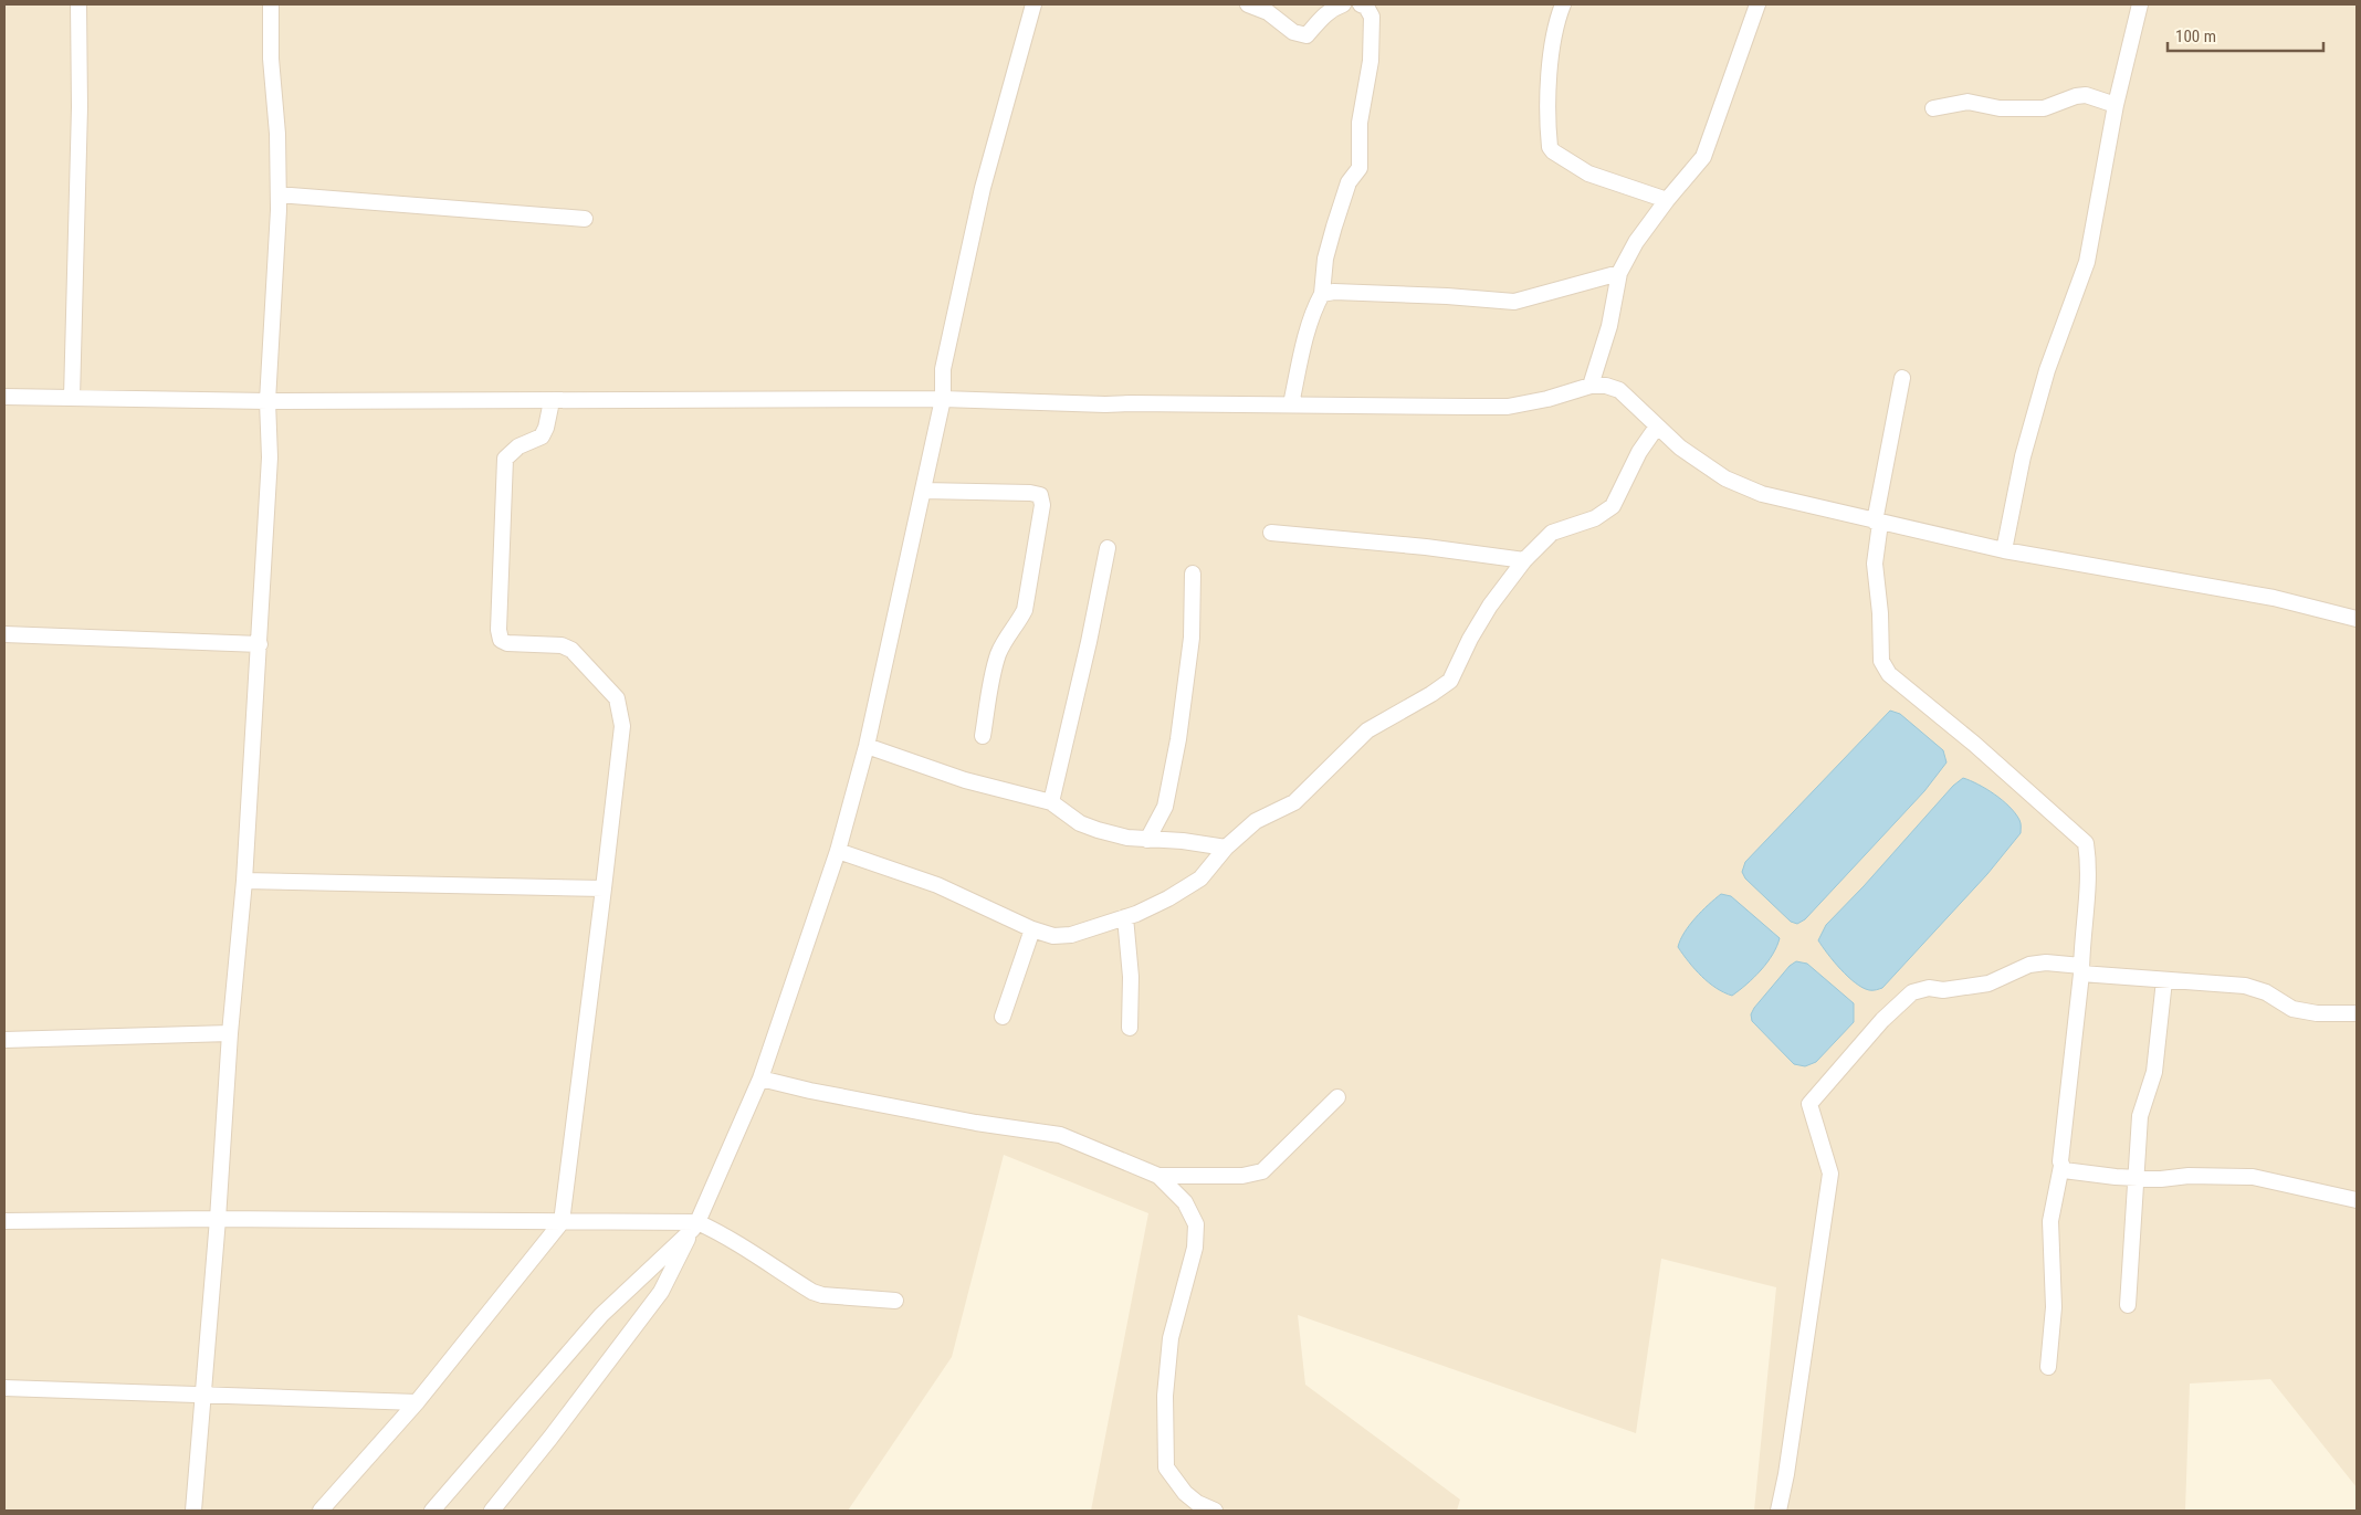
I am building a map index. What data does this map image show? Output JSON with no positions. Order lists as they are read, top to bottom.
{
  "scale_bar": "100 m"
}
